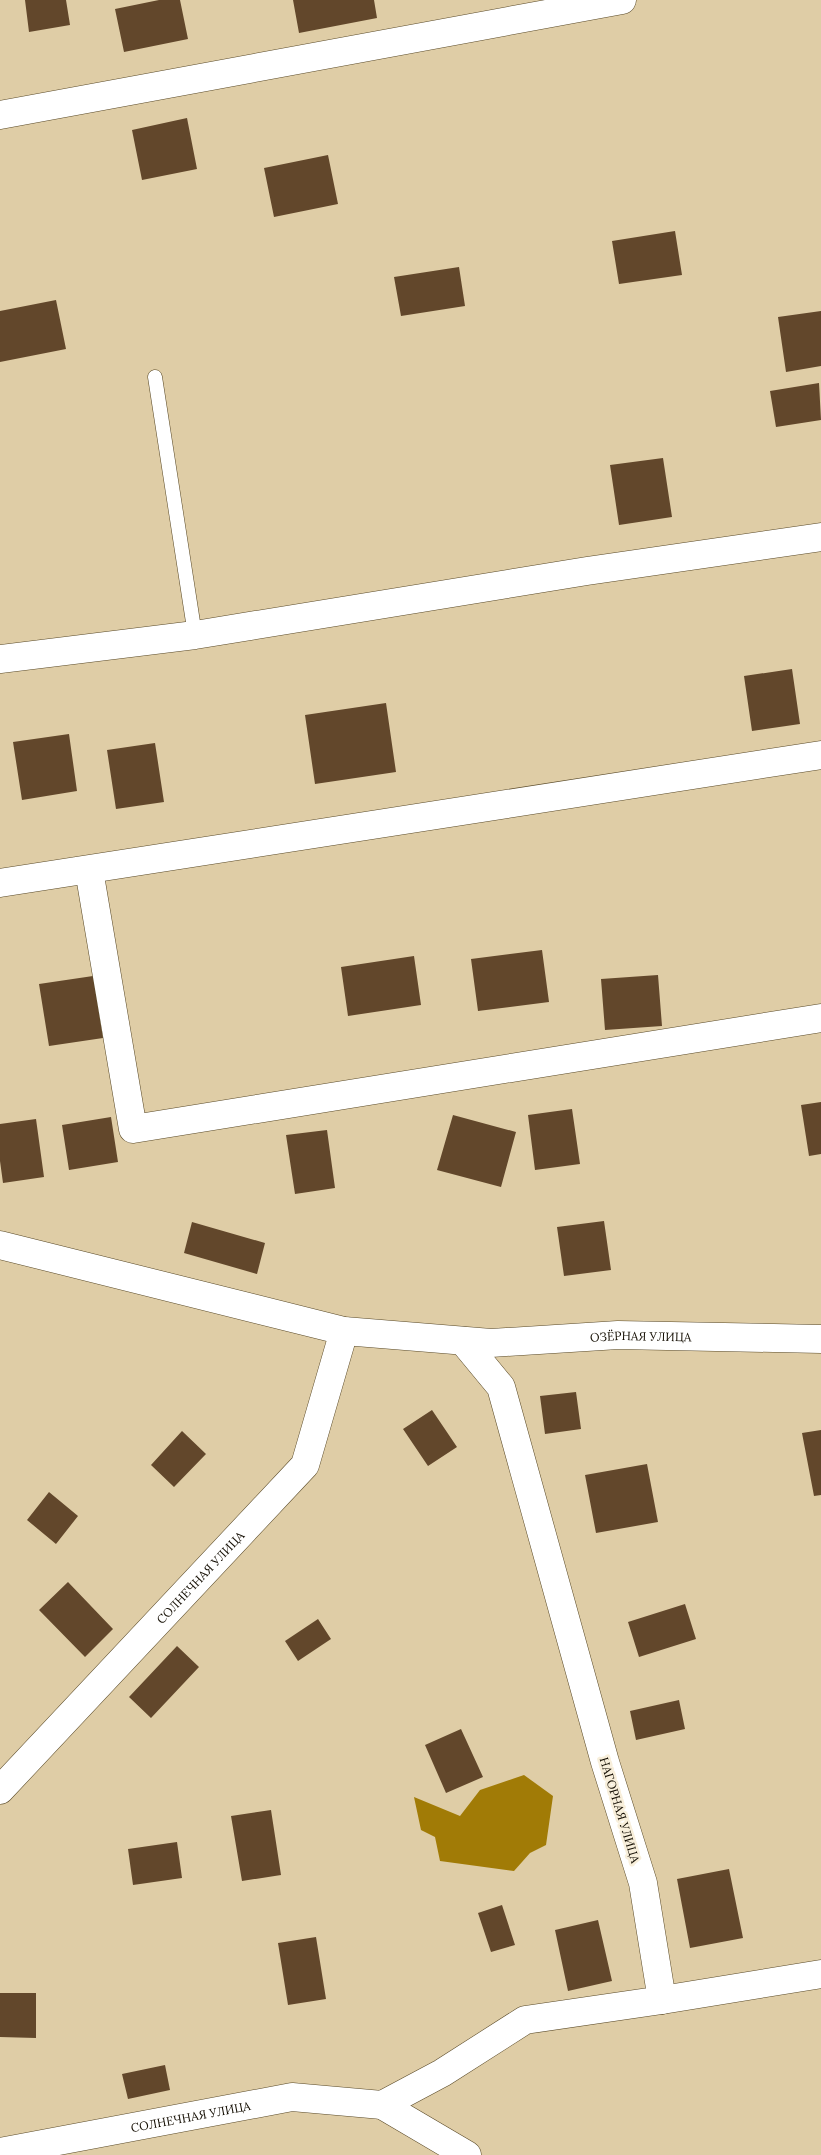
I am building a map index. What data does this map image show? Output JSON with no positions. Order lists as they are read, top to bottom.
{
  "streets": {
    "street": ["ОЗЁРНАЯ УЛИЦА", "СОЛНЕЧНАЯ УЛИЦА", "НАГОРНАЯ УЛИЦА"]
  },
  "crossings": [
    ["ОЗЁРНАЯ УЛИЦА", "СОЛНЕЧНАЯ УЛИЦА"],
    ["ОЗЁРНАЯ УЛИЦА", "НАГОРНАЯ УЛИЦА"]
  ]
}
